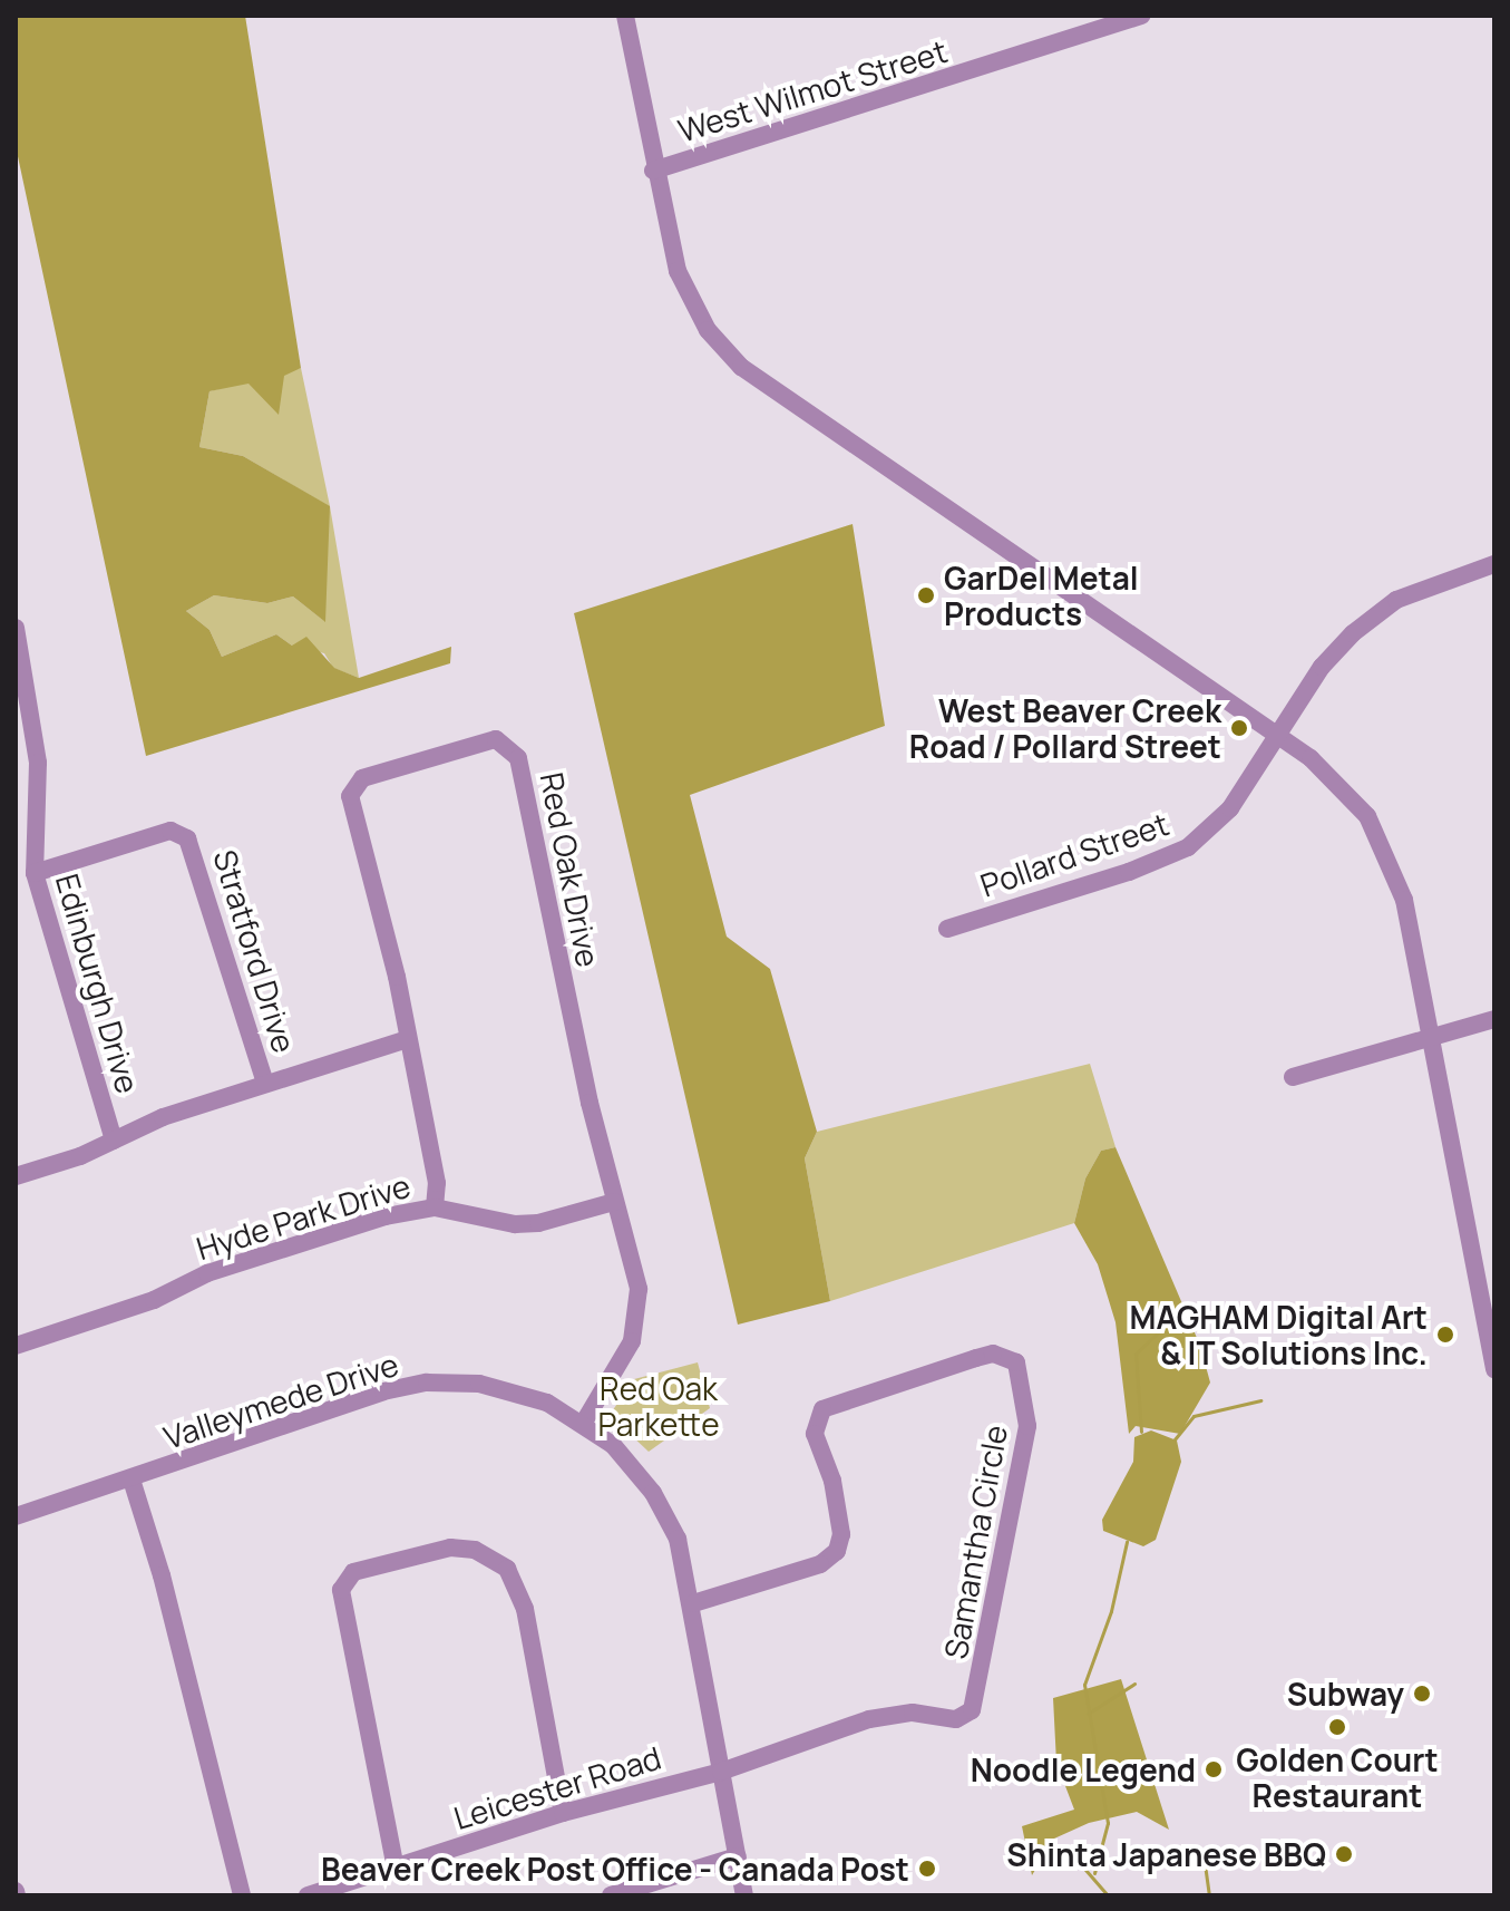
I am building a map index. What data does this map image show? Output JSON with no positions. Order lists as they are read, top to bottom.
{
  "streets": {
    "street": [
      "West Wilmot Street",
      "Pollard Street",
      "Red Oak Drive",
      "Stratford Drive",
      "Edinburgh Drive",
      "Hyde Park Drive",
      "Valleymede Drive",
      "Samantha Circle",
      "Leicester Road"
    ]
  },
  "crossings": [
    ["Red Oak Drive", "Hyde Park Drive"],
    ["Red Oak Drive", "Valleymede Drive"],
    ["Stratford Drive", "Edinburgh Drive"],
    ["Valleymede Drive", "Samantha Circle"],
    ["Valleymede Drive", "Leicester Road"],
    ["Samantha Circle", "Leicester Road"]
  ],
  "parks": ["Red Oak Parkette"],
  "places": [
    "GarDel Metal Products",
    "West Beaver Creek Road / Pollard Street",
    "MAGHAM Digital Art & IT Solutions Inc.",
    "Subway",
    "Golden Court Restaurant",
    "Noodle Legend",
    "Shinta Japanese BBQ",
    "Beaver Creek Post Office - Canada Post"
  ]
}
